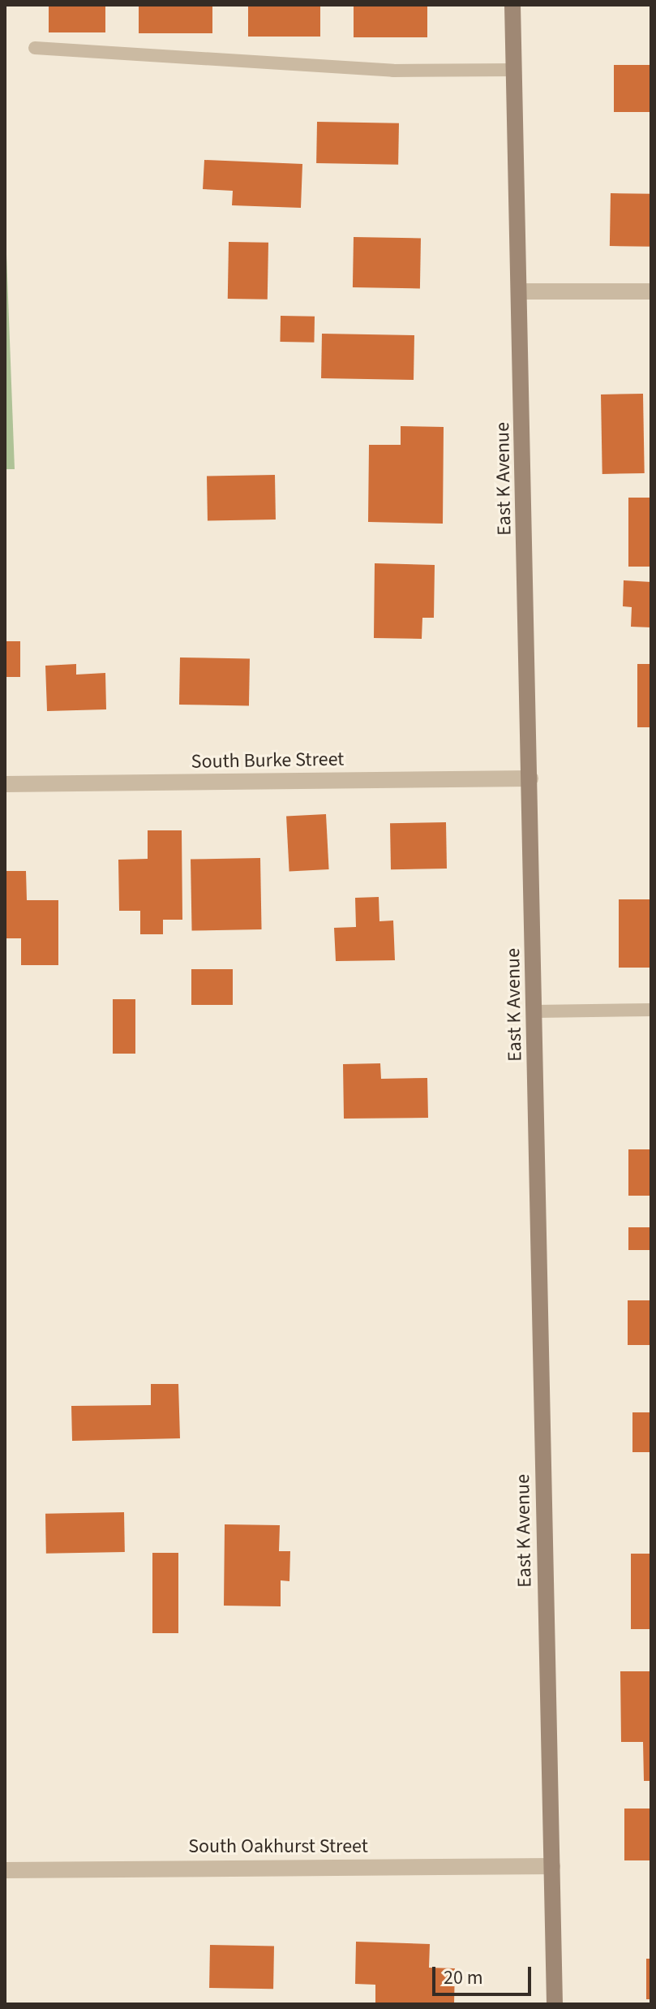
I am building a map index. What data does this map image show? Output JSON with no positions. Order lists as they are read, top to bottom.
{
  "streets": {
    "street": ["East K Avenue", "South Burke Street", "South Oakhurst Street"]
  },
  "crossings": [
    ["East K Avenue", "South Burke Street"],
    ["East K Avenue", "South Oakhurst Street"]
  ],
  "scale_bar": "20 m"
}
